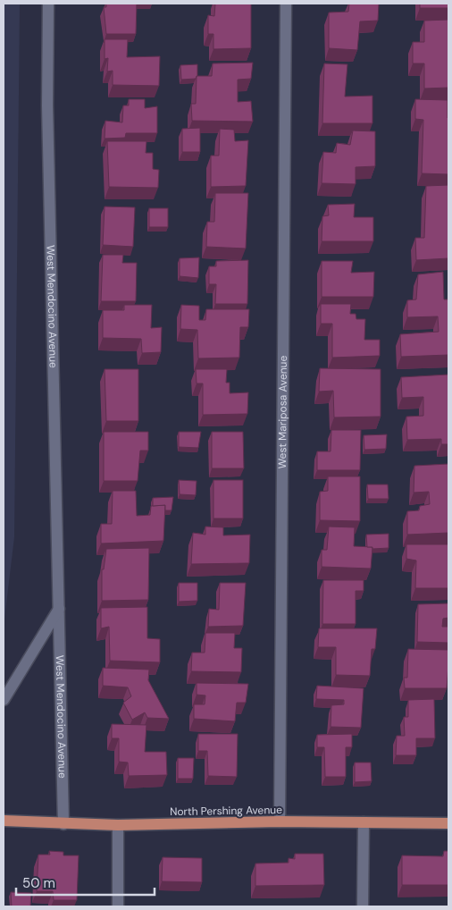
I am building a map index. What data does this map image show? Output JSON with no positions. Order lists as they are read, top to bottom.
{
  "streets": {
    "main road": ["North Pershing Avenue"],
    "street": ["West Mendocino Avenue", "West Mariposa Avenue"]
  },
  "crossings": [
    ["West Mendocino Avenue", "North Pershing Avenue"],
    ["West Mariposa Avenue", "North Pershing Avenue"]
  ],
  "scale_bar": "50 m"
}
